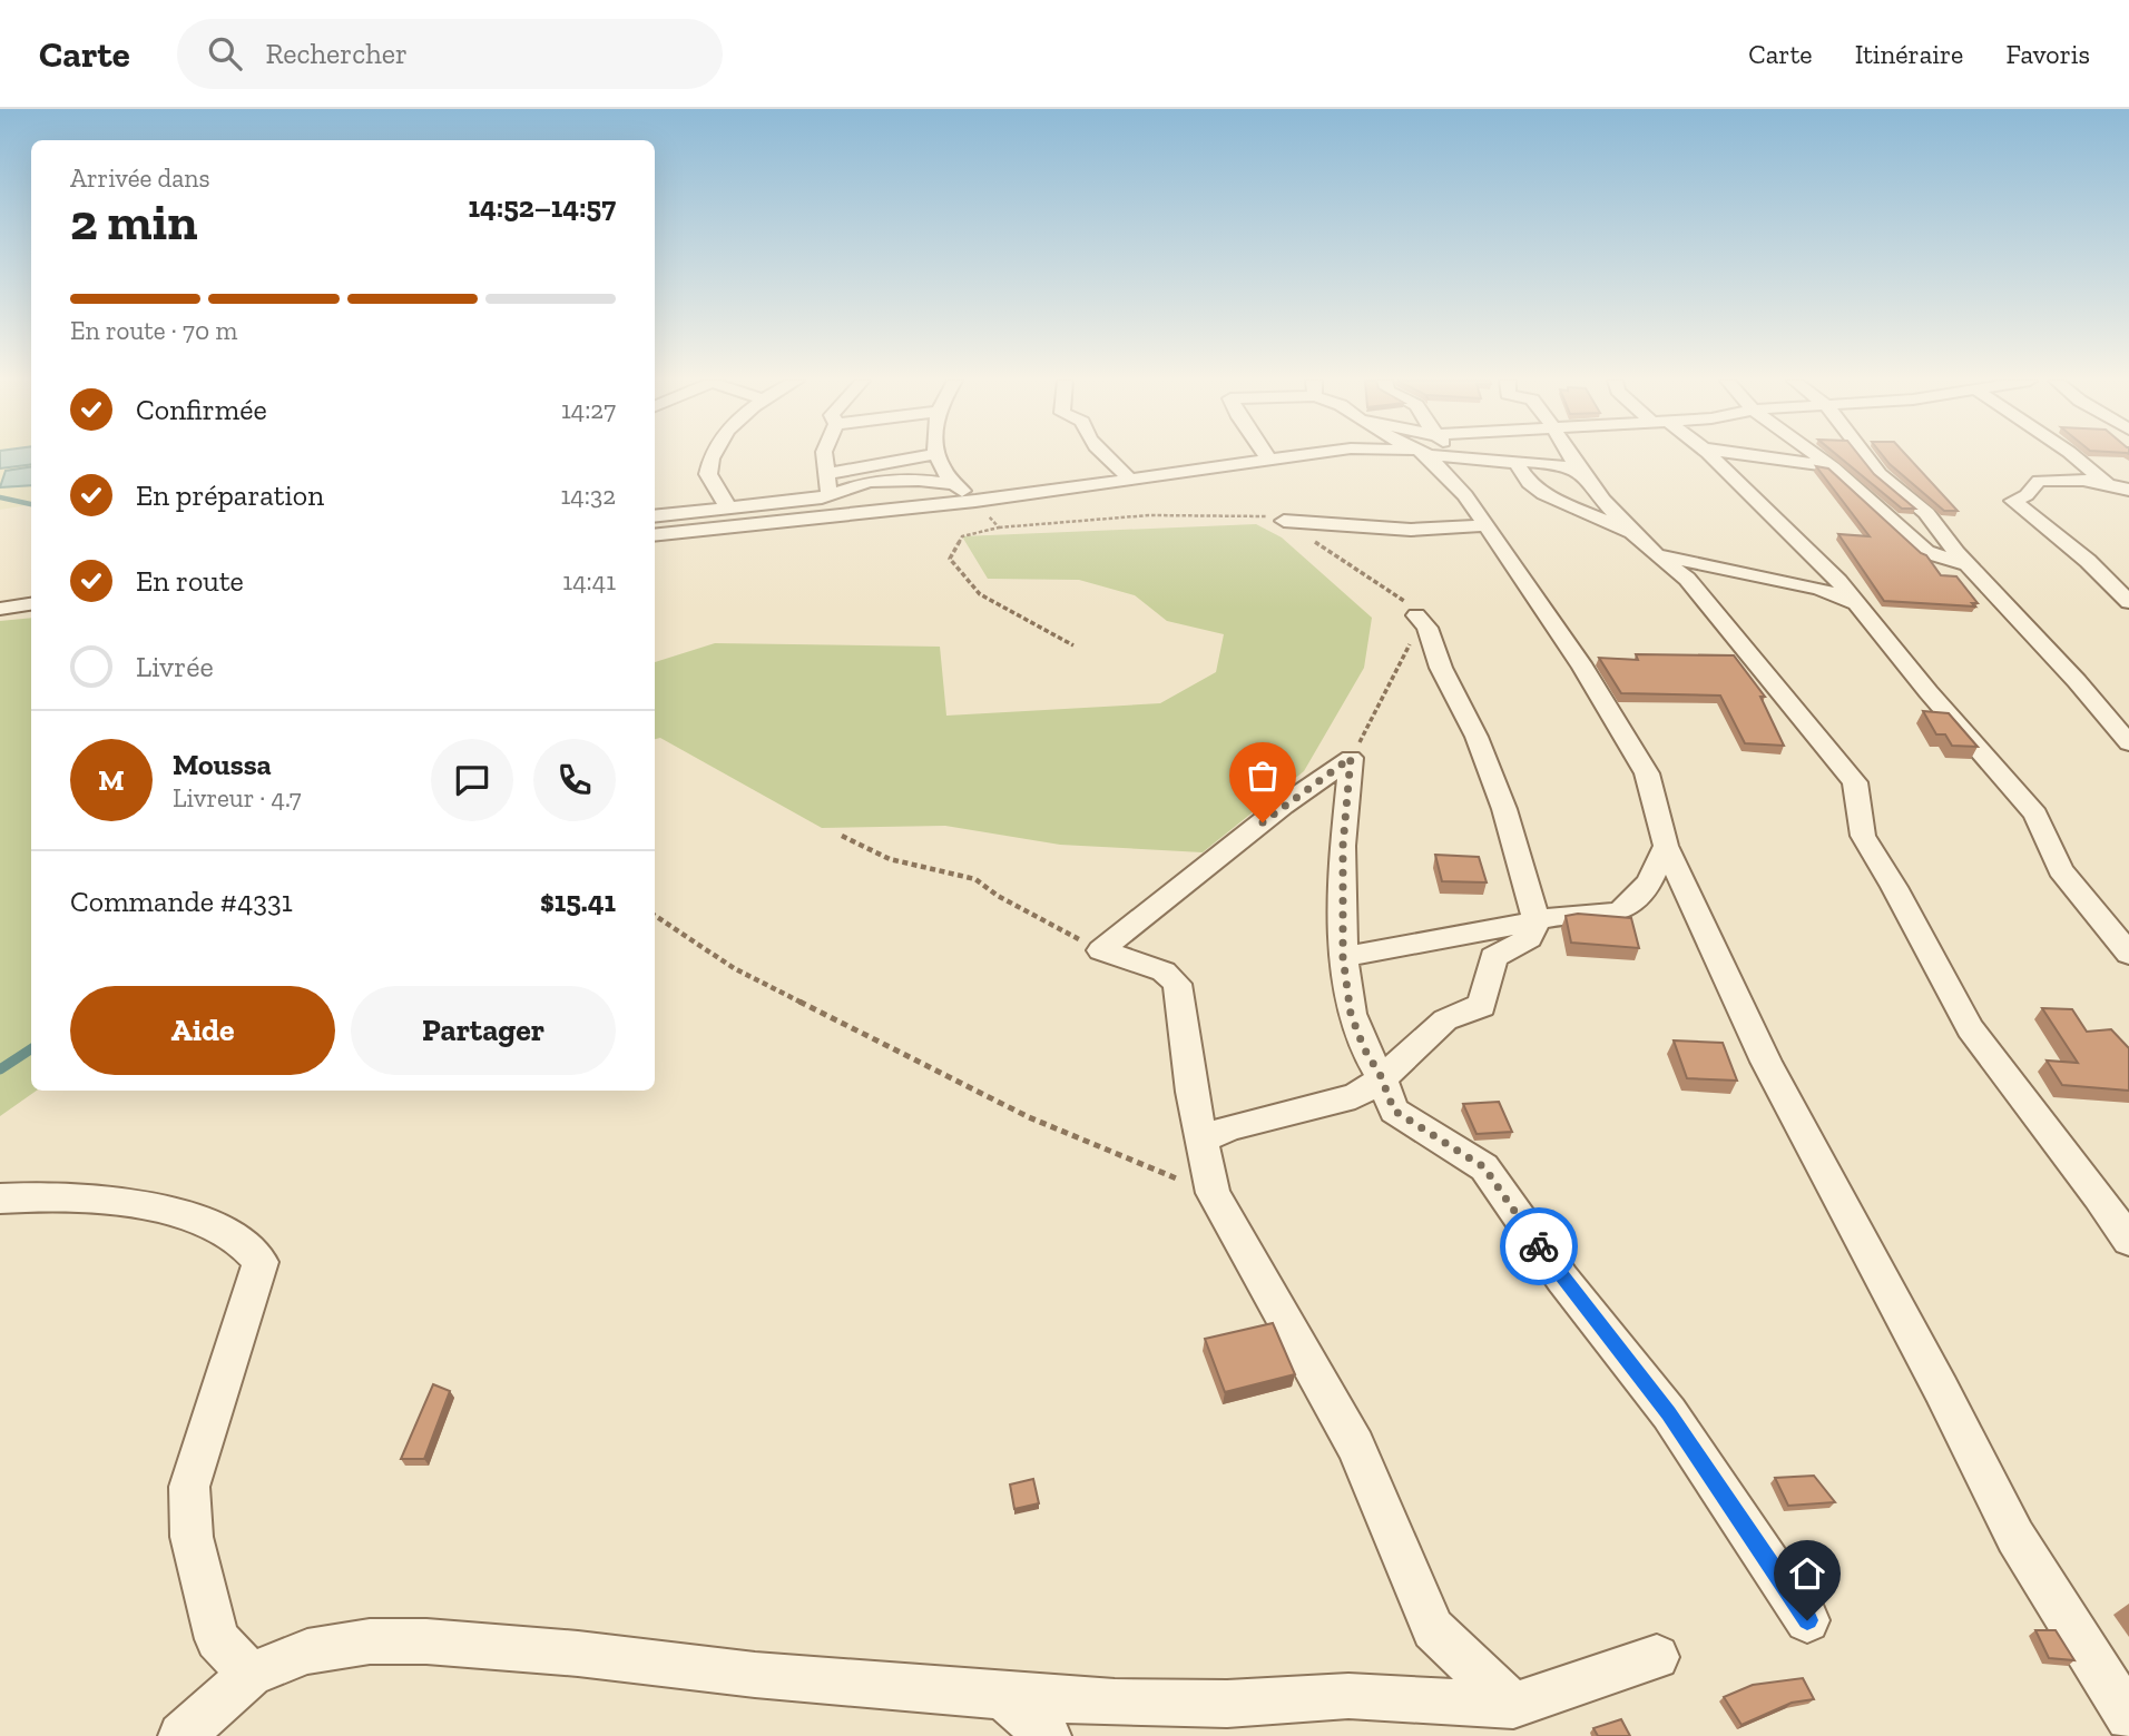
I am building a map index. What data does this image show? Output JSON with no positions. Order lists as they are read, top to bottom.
{
  "page": {
    "header": "Carte",
    "search": "Rechercher",
    "nav": ["Carte", "Itinéraire", "Favoris"],
    "heading": ["2 min", "Arrivée dans", "14:52–14:57"],
    "panel": [
      "Moussa",
      "Livreur · 4.7",
      "Commande #4331",
      "$15.41"
    ],
    "bar": "En route · 70 m",
    "list": [
      ["Confirmée", "14:27"],
      ["En préparation", "14:32"],
      ["En route", "14:41"],
      "Livrée"
    ],
    "round": "M",
    "buttons": ["Aide", "Partager"]
  }
}
